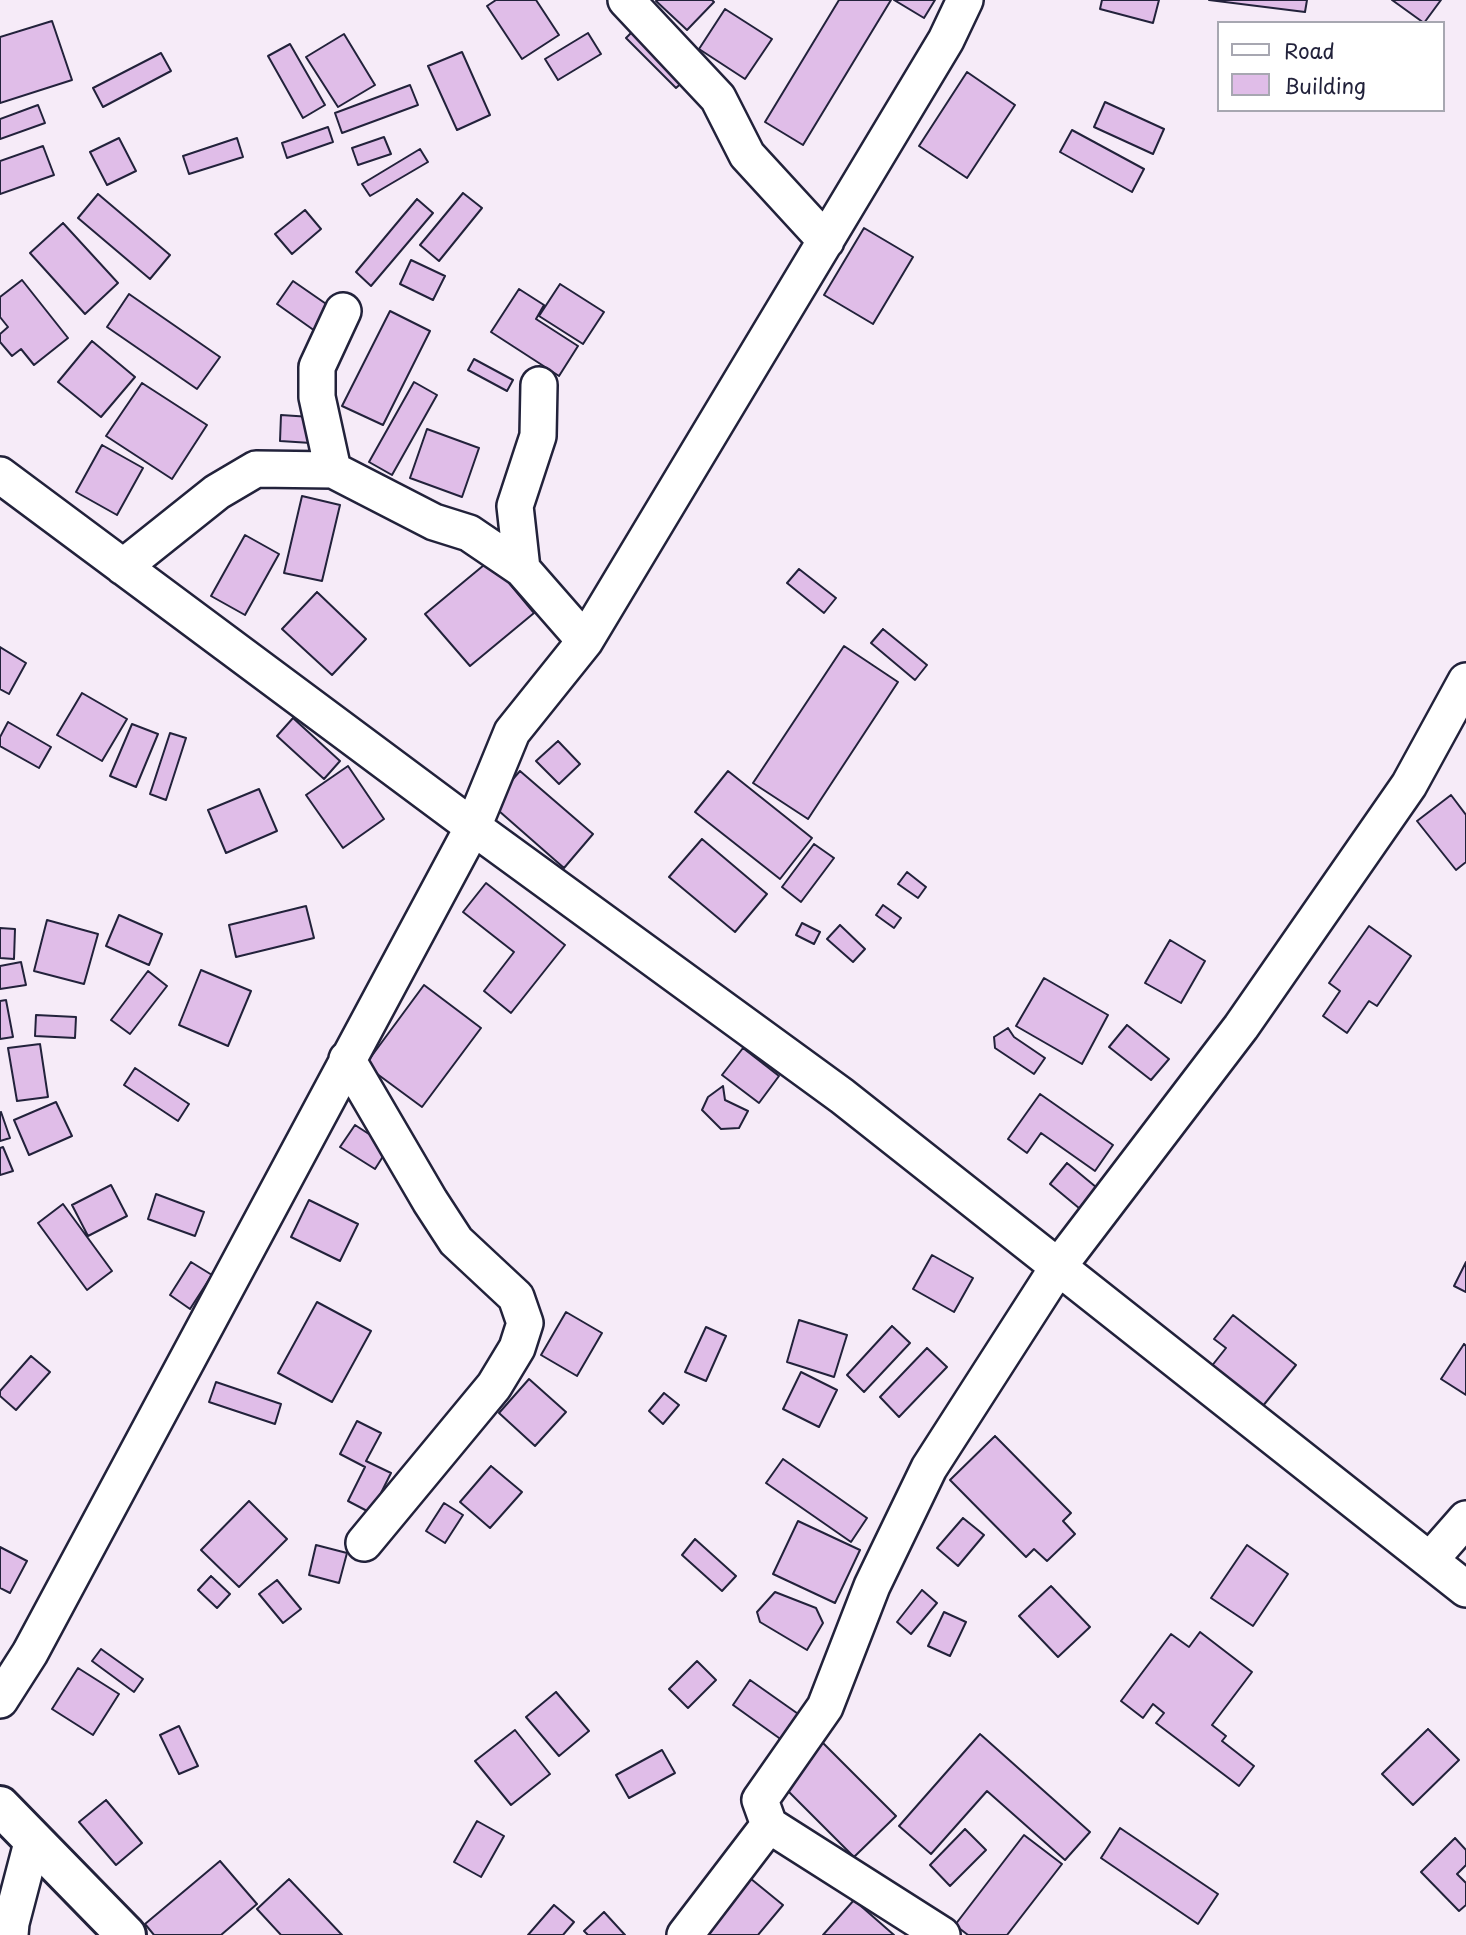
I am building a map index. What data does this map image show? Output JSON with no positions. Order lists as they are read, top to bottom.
{
  "legend": ["Road", "Building"]
}
